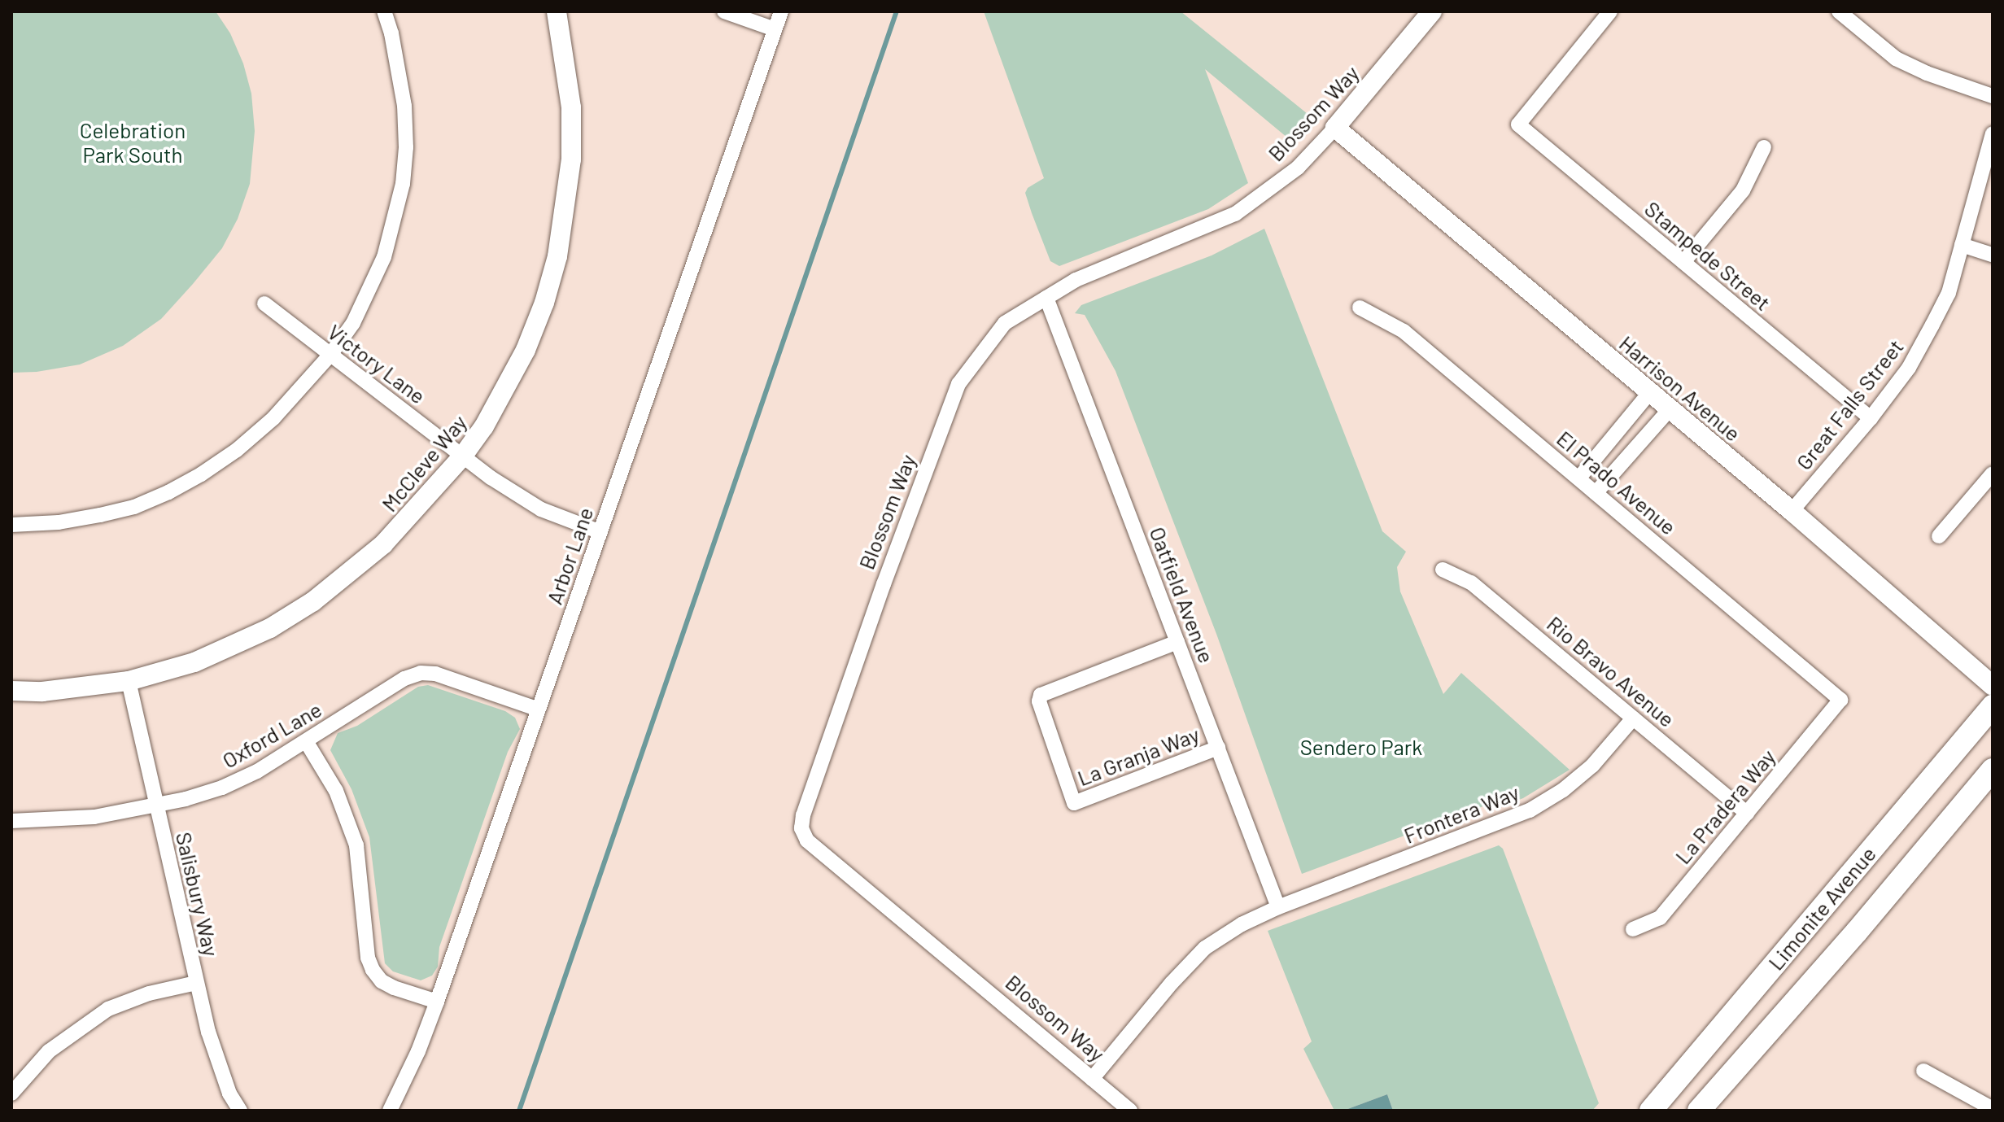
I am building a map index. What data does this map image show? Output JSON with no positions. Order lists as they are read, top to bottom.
{
  "streets": {
    "main road": ["Limonite Avenue"],
    "street": [
      "Blossom Way",
      "Stampede Street",
      "Victory Lane",
      "Harrison Avenue",
      "Great Falls Street",
      "McCleve Way",
      "El Prado Avenue",
      "Arbor Lane",
      "Oatfield Avenue",
      "Rio Bravo Avenue",
      "Oxford Lane",
      "La Granja Way",
      "La Pradera Way",
      "Frontera Way",
      "Salisbury Way"
    ]
  },
  "crossings": [
    ["Blossom Way", "Harrison Avenue"],
    ["Blossom Way", "Oatfield Avenue"],
    ["Blossom Way", "Frontera Way"],
    ["Stampede Street", "Great Falls Street"],
    ["Victory Lane", "McCleve Way"],
    ["Victory Lane", "Arbor Lane"],
    ["Harrison Avenue", "Great Falls Street"],
    ["McCleve Way", "Salisbury Way"],
    ["El Prado Avenue", "La Pradera Way"],
    ["Arbor Lane", "Oxford Lane"],
    ["Oatfield Avenue", "La Granja Way"],
    ["Oatfield Avenue", "Frontera Way"],
    ["Rio Bravo Avenue", "La Pradera Way"],
    ["Rio Bravo Avenue", "Frontera Way"],
    ["Oxford Lane", "Salisbury Way"]
  ],
  "parks": ["Celebration Park South", "Sendero Park"]
}
